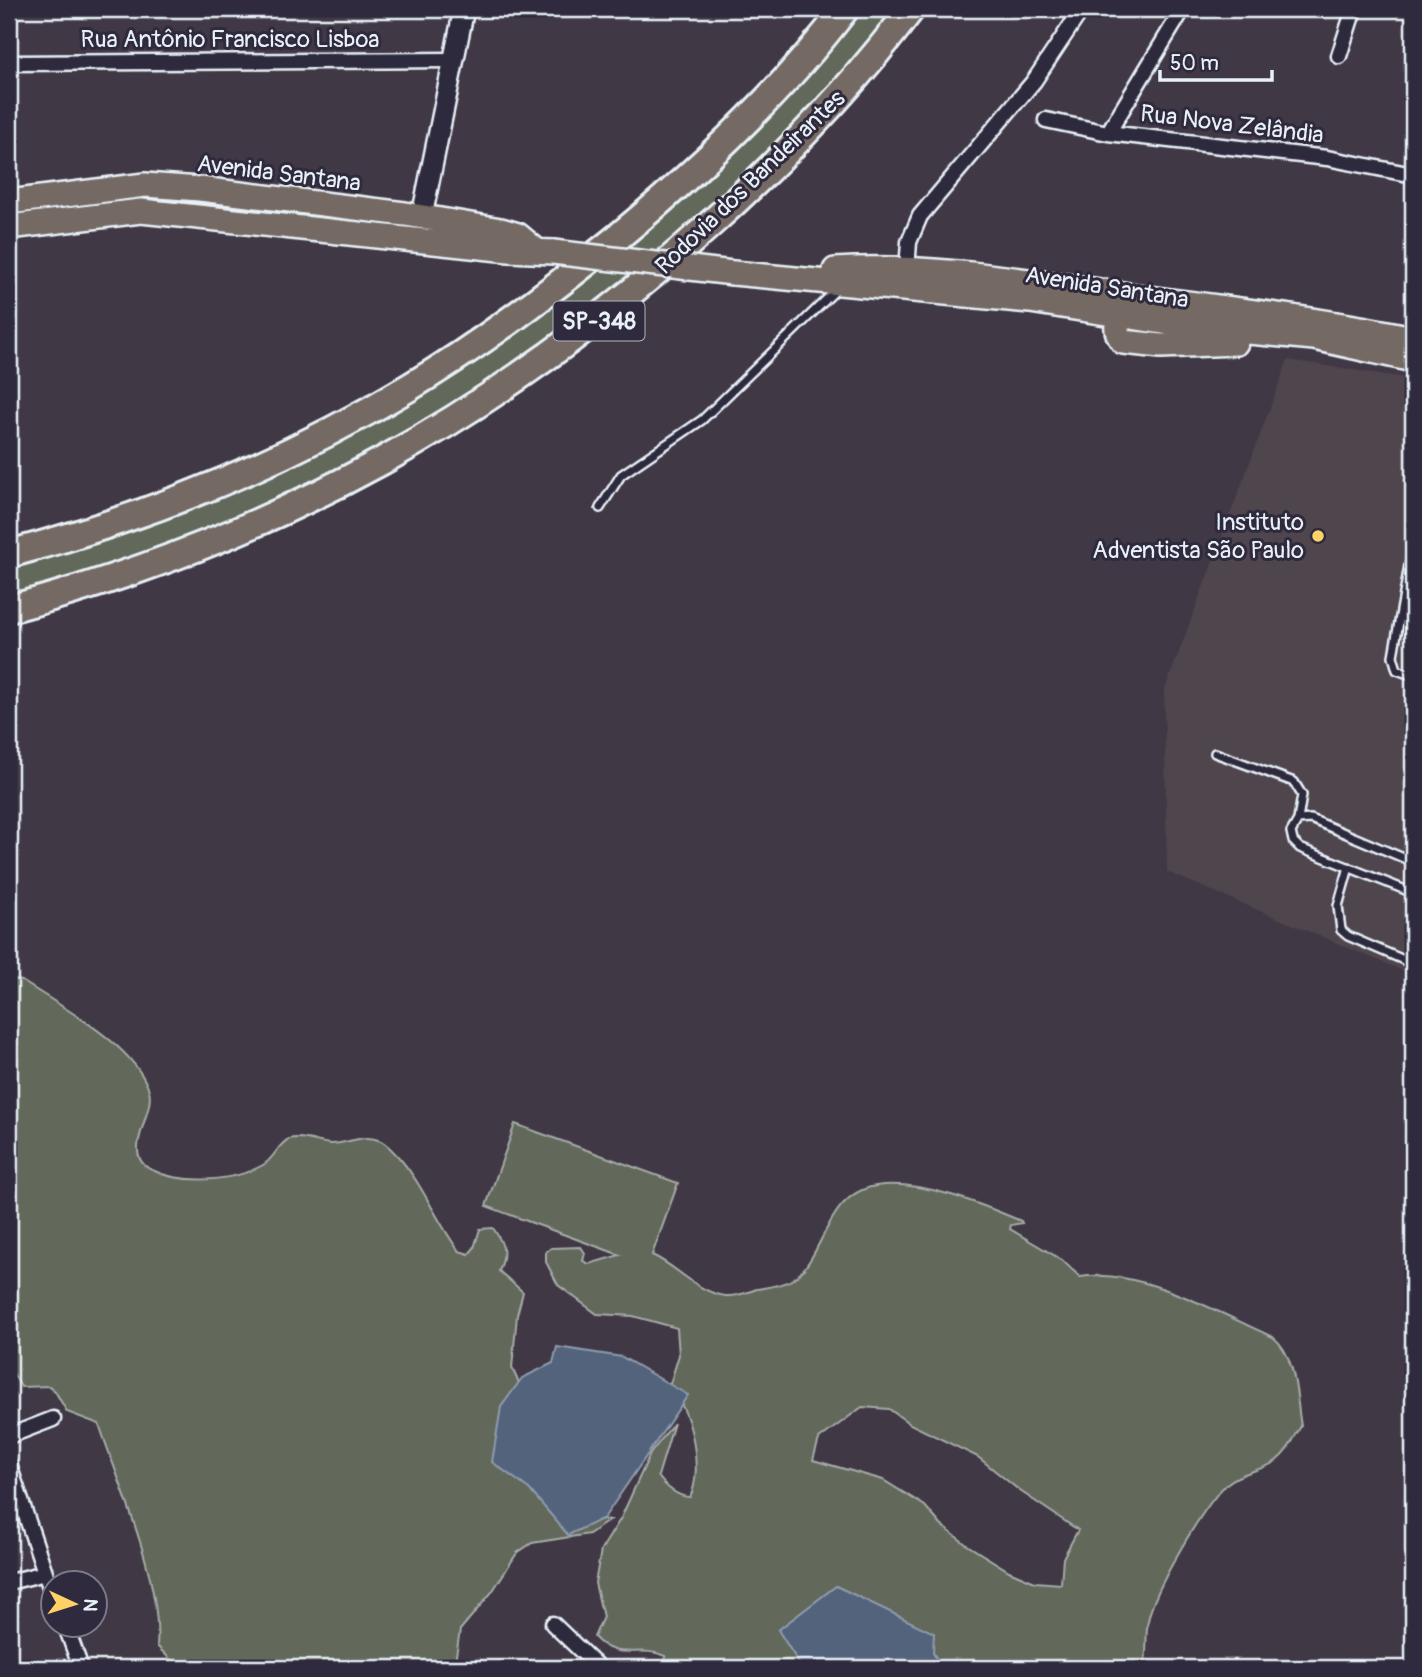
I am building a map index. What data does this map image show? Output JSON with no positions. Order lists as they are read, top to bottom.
{
  "streets": {
    "highway": ["Rodovia dos Bandeirantes", "SP-348"],
    "main road": ["Avenida Santana"],
    "street": ["Rua Antônio Francisco Lisboa", "Rua Nova Zelândia"]
  },
  "places": ["Instituto Adventista São Paulo"],
  "scale_bar": "50 m",
  "north": "right"
}
